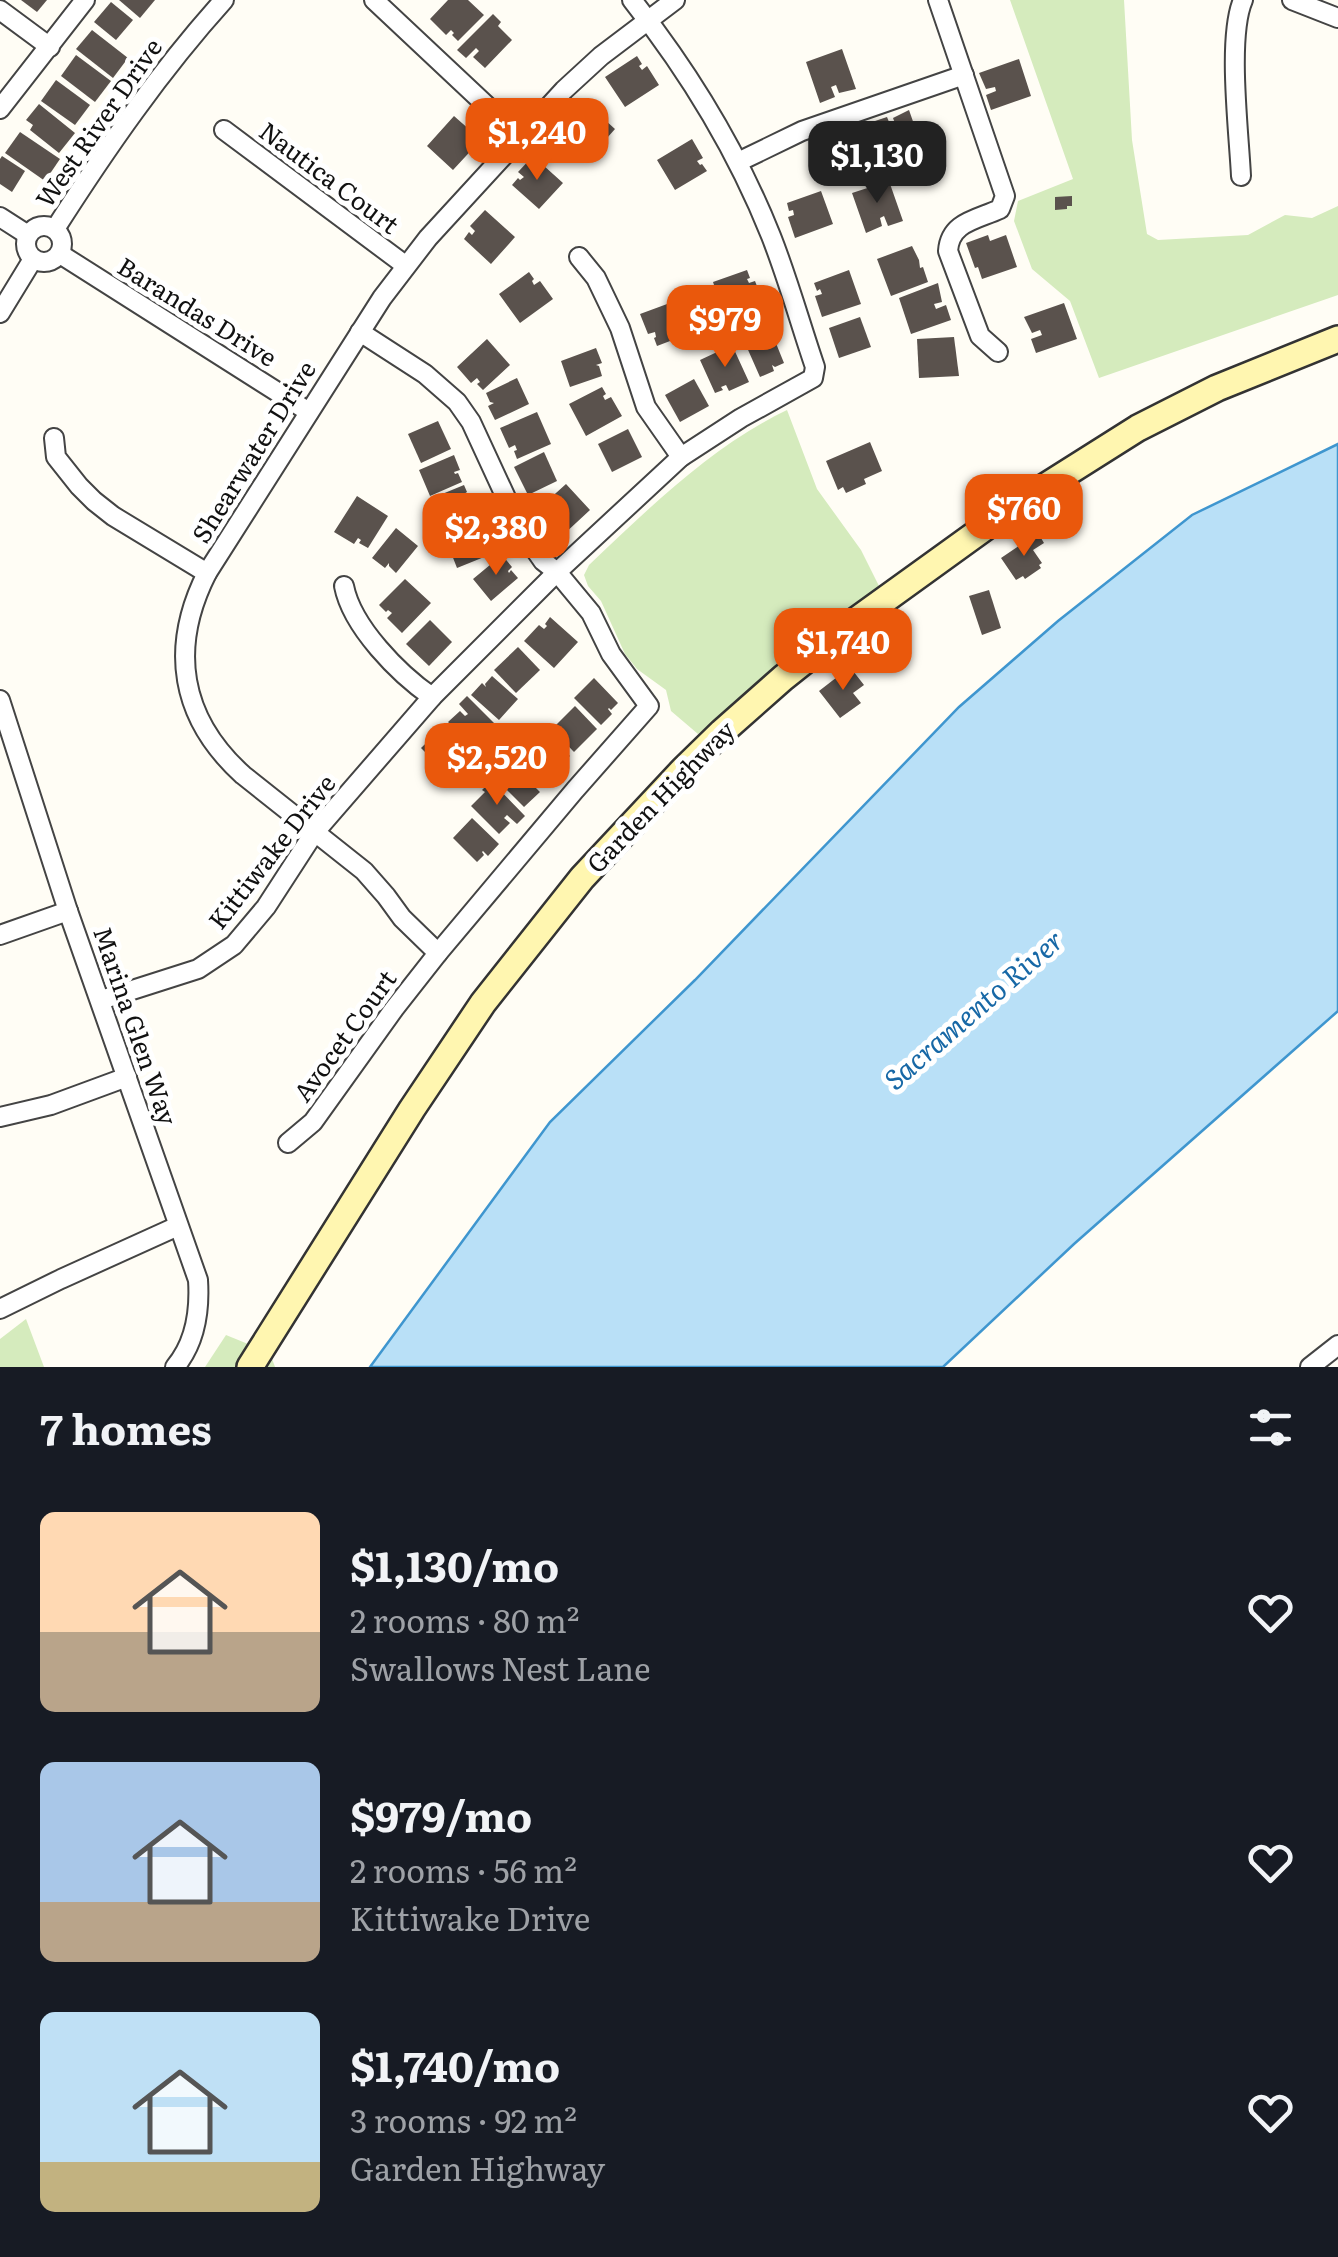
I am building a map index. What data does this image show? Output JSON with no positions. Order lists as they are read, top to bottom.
{
  "streets": {
    "main road": ["Garden Highway"],
    "street": [
      "West River Drive",
      "Nautica Court",
      "Barandas Drive",
      "Shearwater Drive",
      "Kittiwake Drive",
      "Marina Glen Way",
      "Avocet Court"
    ]
  },
  "crossings": [
    ["West River Drive", "Barandas Drive"],
    ["Nautica Court", "Shearwater Drive"],
    ["Barandas Drive", "Shearwater Drive"],
    ["Shearwater Drive", "Kittiwake Drive"],
    ["Shearwater Drive", "Avocet Court"],
    ["Kittiwake Drive", "Marina Glen Way"],
    ["Kittiwake Drive", "Avocet Court"]
  ],
  "water": ["Sacramento River"],
  "page": {
    "price": [
      "$1,240",
      "$1,130",
      "$979",
      "$760",
      "$2,380",
      "$1,740",
      "$2,520"
    ],
    "heading": "7 homes",
    "list": [
      {
        "name": "$1,130/mo",
        "note": "2 rooms · 80 m² · Swallows Nest Lane"
      },
      {
        "name": "$979/mo",
        "note": "2 rooms · 56 m² · Kittiwake Drive"
      },
      {
        "name": "$1,740/mo",
        "note": "3 rooms · 92 m² · Garden Highway"
      }
    ]
  }
}
